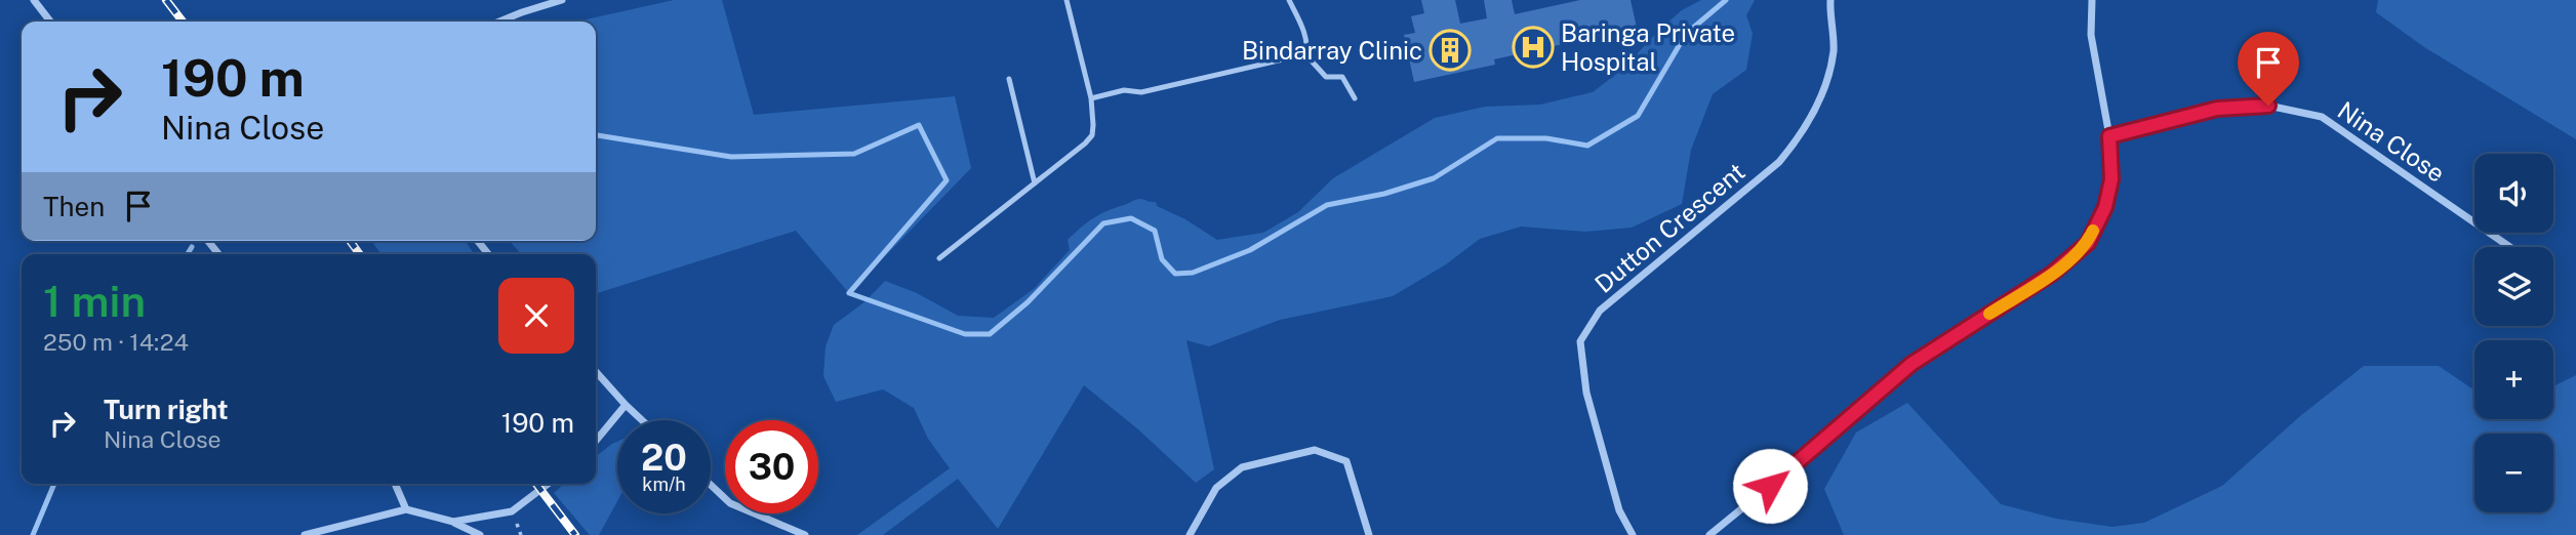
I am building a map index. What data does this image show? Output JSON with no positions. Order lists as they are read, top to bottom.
{
  "streets": {
    "street": ["Nina Close", "Dutton Crescent"]
  },
  "places": {
    "hospital": ["Baringa Private Hospital"],
    "building": ["Bindarray Clinic"]
  },
  "page": {
    "turn": ["190 m", "Nina Close"],
    "map_buttons": ["+", "−"],
    "then": "Then",
    "heading": ["1 min", "250 m · 14:24"],
    "list": [
      {
        "name": "Turn right",
        "note": "Nina Close",
        "value": "190 m"
      }
    ],
    "speed": "20 km/h",
    "limit": "30"
  }
}
